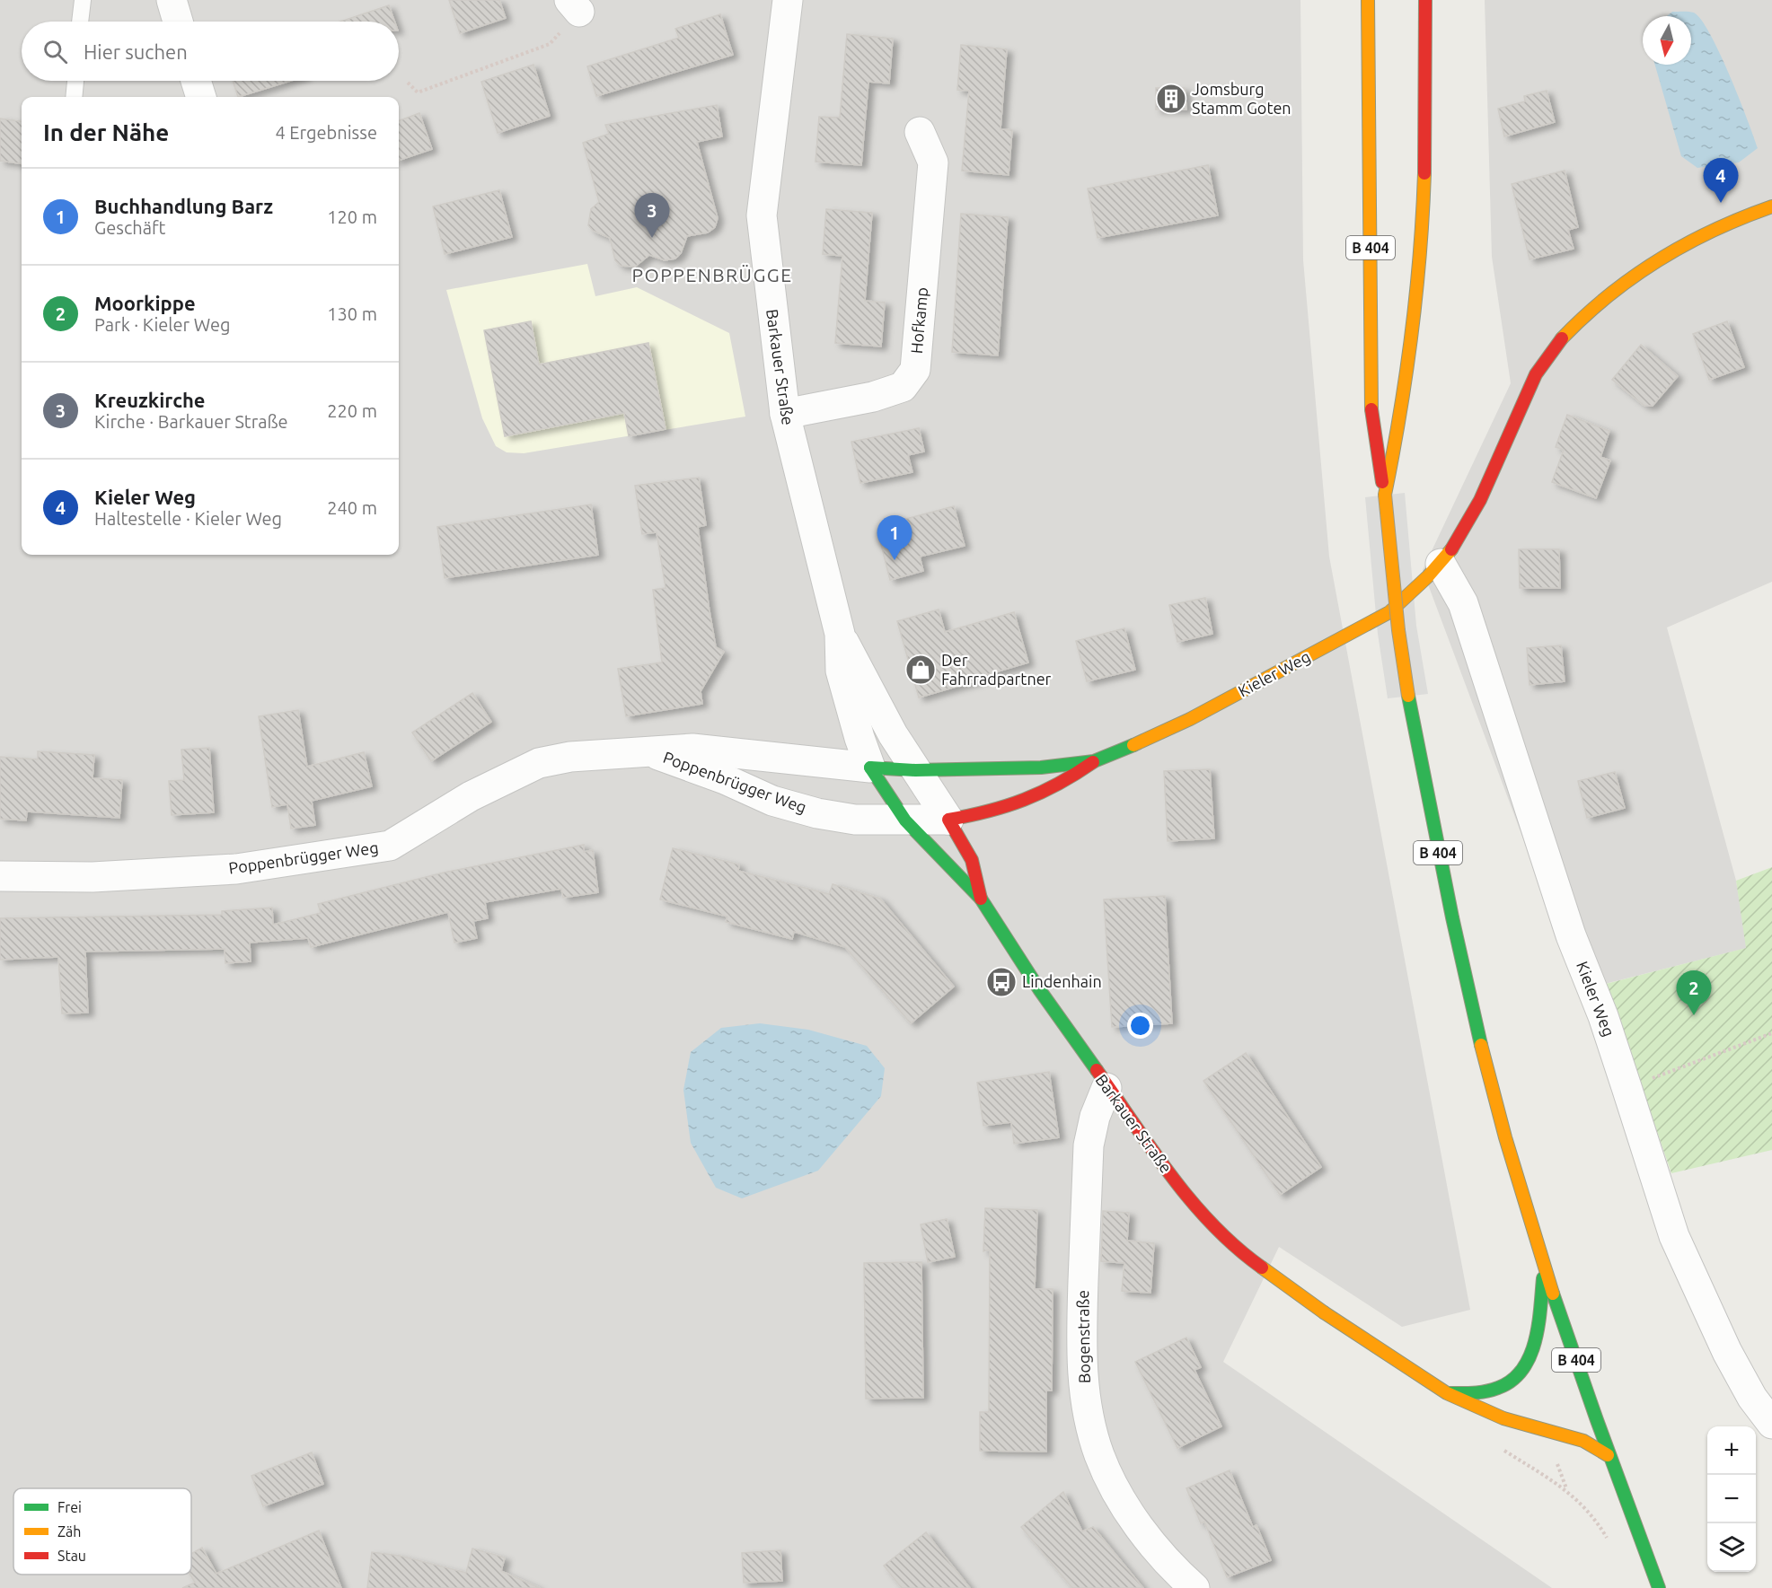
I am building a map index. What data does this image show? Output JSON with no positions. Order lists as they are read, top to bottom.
{
  "streets": {
    "main road": [
      "B 404",
      "Barkauer Straße",
      "Kieler Weg",
      "Poppenbrügger Weg"
    ],
    "street": ["Hofkamp", "Bogenstraße"]
  },
  "crossings": [
    ["B 404", "Barkauer Straße"],
    ["Hofkamp", "Barkauer Straße"],
    ["Barkauer Straße", "Kieler Weg"],
    ["Barkauer Straße", "Poppenbrügger Weg"],
    ["Barkauer Straße", "Bogenstraße"],
    ["Kieler Weg", "Poppenbrügger Weg"]
  ],
  "districts": ["POPPENBRÜGGE"],
  "places": {
    "building": ["Jomsburg Stamm Goten"],
    "shop": ["Der Fahrradpartner"],
    "bus stop": ["Lindenhain"]
  },
  "legend": ["Frei", "Zäh", "Stau"],
  "north": "bottom",
  "page": {
    "search": "Hier suchen",
    "heading": ["In der Nähe", "4 Ergebnisse"],
    "pins": [
      "4",
      "3",
      "1",
      "2"
    ],
    "list": [
      {
        "mark": "1",
        "name": "Buchhandlung Barz",
        "note": "Geschäft",
        "value": "120 m"
      },
      {
        "mark": "2",
        "name": "Moorkippe",
        "note": "Park · Kieler Weg",
        "value": "130 m"
      },
      {
        "mark": "3",
        "name": "Kreuzkirche",
        "note": "Kirche · Barkauer Straße",
        "value": "220 m"
      },
      {
        "mark": "4",
        "name": "Kieler Weg",
        "note": "Haltestelle · Kieler Weg",
        "value": "240 m"
      }
    ],
    "map_buttons": ["+", "−"]
  }
}
